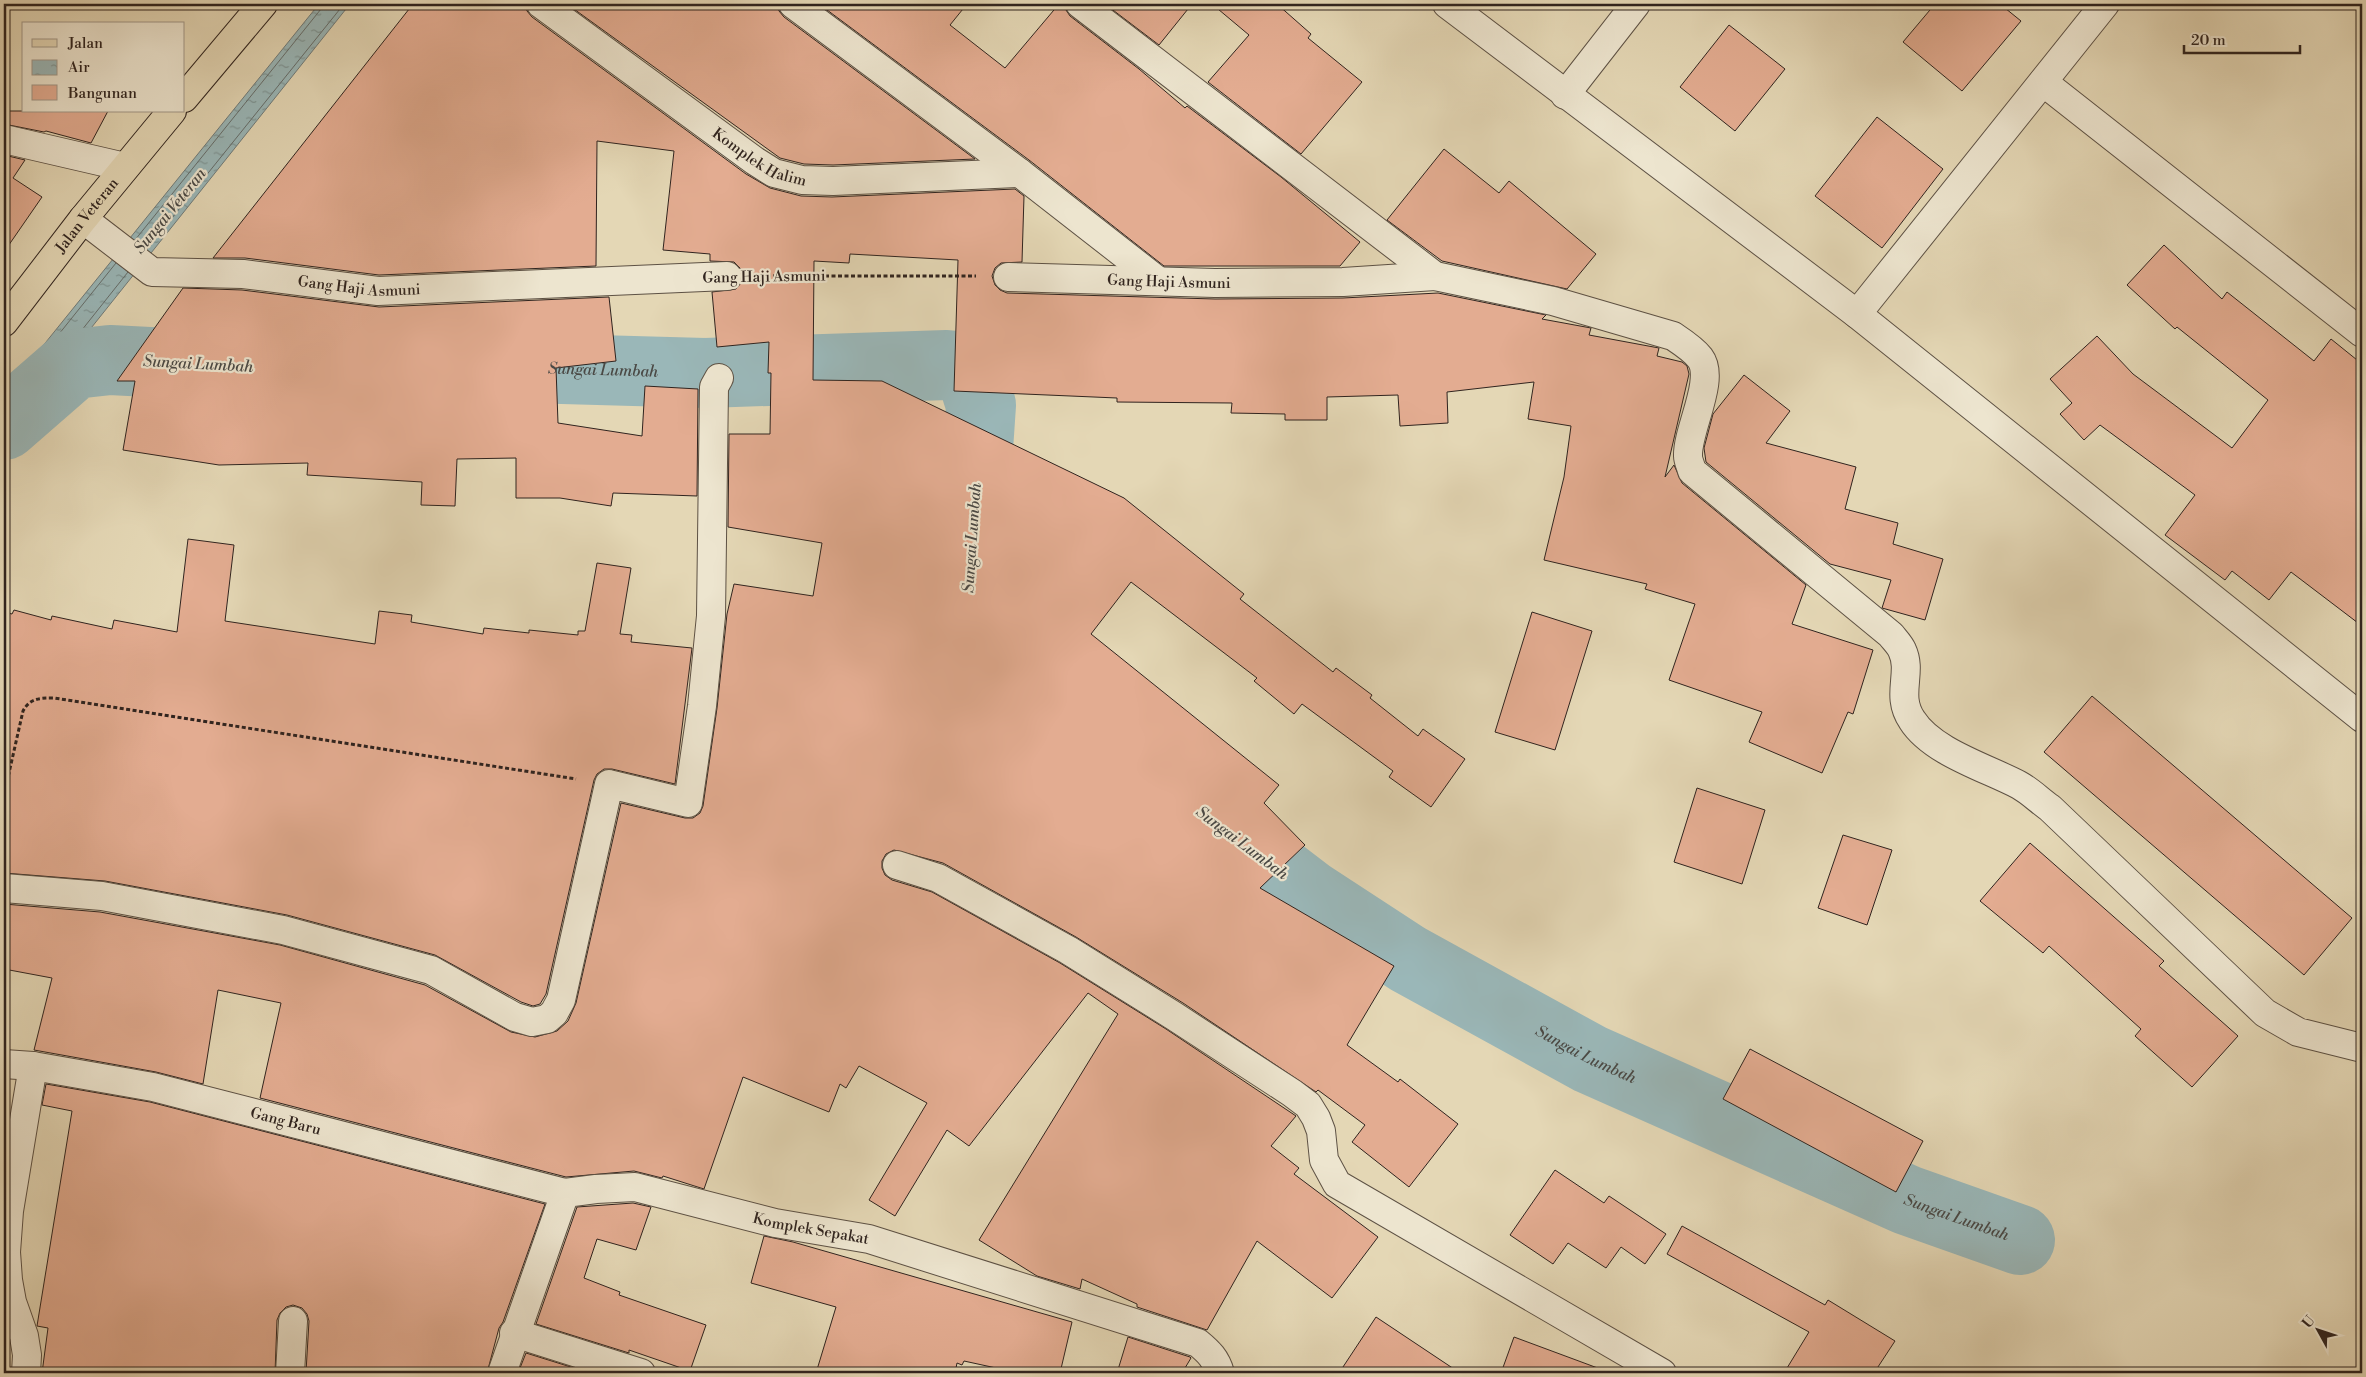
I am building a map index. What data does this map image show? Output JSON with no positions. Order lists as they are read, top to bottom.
{
  "streets": {
    "main road": ["Jalan Veteran"],
    "street": [
      "Komplek Halim",
      "Gang Haji Asmuni",
      "Gang Baru",
      "Komplek Sepakat"
    ]
  },
  "crossings": [
    ["Jalan Veteran", "Gang Haji Asmuni"],
    ["Gang Baru", "Komplek Sepakat"]
  ],
  "water": ["Sungai Veteran", "Sungai Lumbah"],
  "legend": ["Jalan", "Air", "Bangunan"],
  "scale_bar": "20 m",
  "north": "top left"
}
